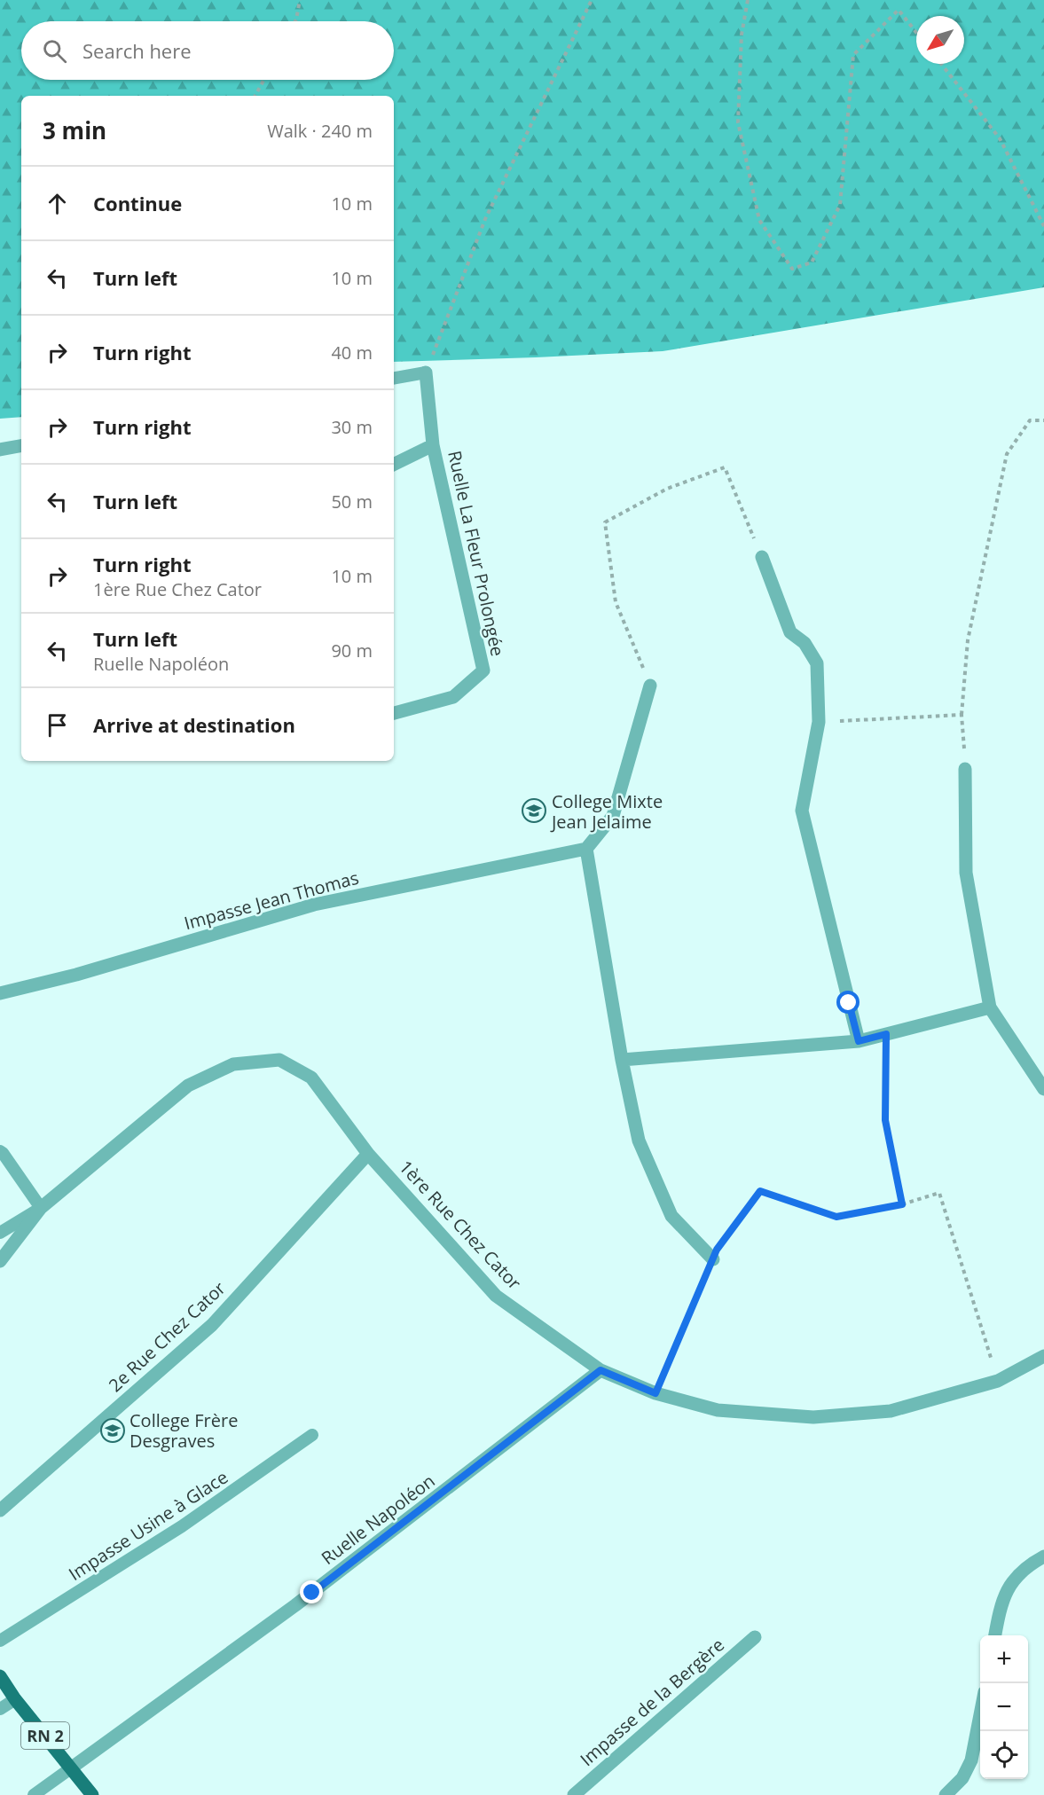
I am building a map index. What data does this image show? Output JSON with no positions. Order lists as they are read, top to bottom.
{
  "streets": {
    "main road": ["RN 2"],
    "street": [
      "Ruelle La Fleur Prolongée",
      "Impasse Jean Thomas",
      "1ère Rue Chez Cator",
      "2e Rue Chez Cator",
      "Ruelle Napoléon",
      "Impasse de la Bergère"
    ],
    "lane": ["Impasse Usine à Glace"]
  },
  "crossings": [
    ["1ère Rue Chez Cator", "2e Rue Chez Cator"],
    ["1ère Rue Chez Cator", "Ruelle Napoléon"],
    ["Ruelle Napoléon", "RN 2"]
  ],
  "places": {
    "school or university": ["College Mixte Jean Jelaime", "College Frère Desgraves"]
  },
  "north": "bottom left",
  "page": {
    "search": "Search here",
    "heading": ["3 min", "Walk · 240 m"],
    "list": [
      ["Continue", "10 m"],
      ["Turn left", "10 m"],
      ["Turn right", "40 m"],
      ["Turn right", "30 m"],
      ["Turn left", "50 m"],
      ["Turn right", "1ère Rue Chez Cator", "10 m"],
      ["Turn left", "Ruelle Napoléon", "90 m"],
      "Arrive at destination"
    ],
    "map_buttons": ["+", "−"]
  }
}
